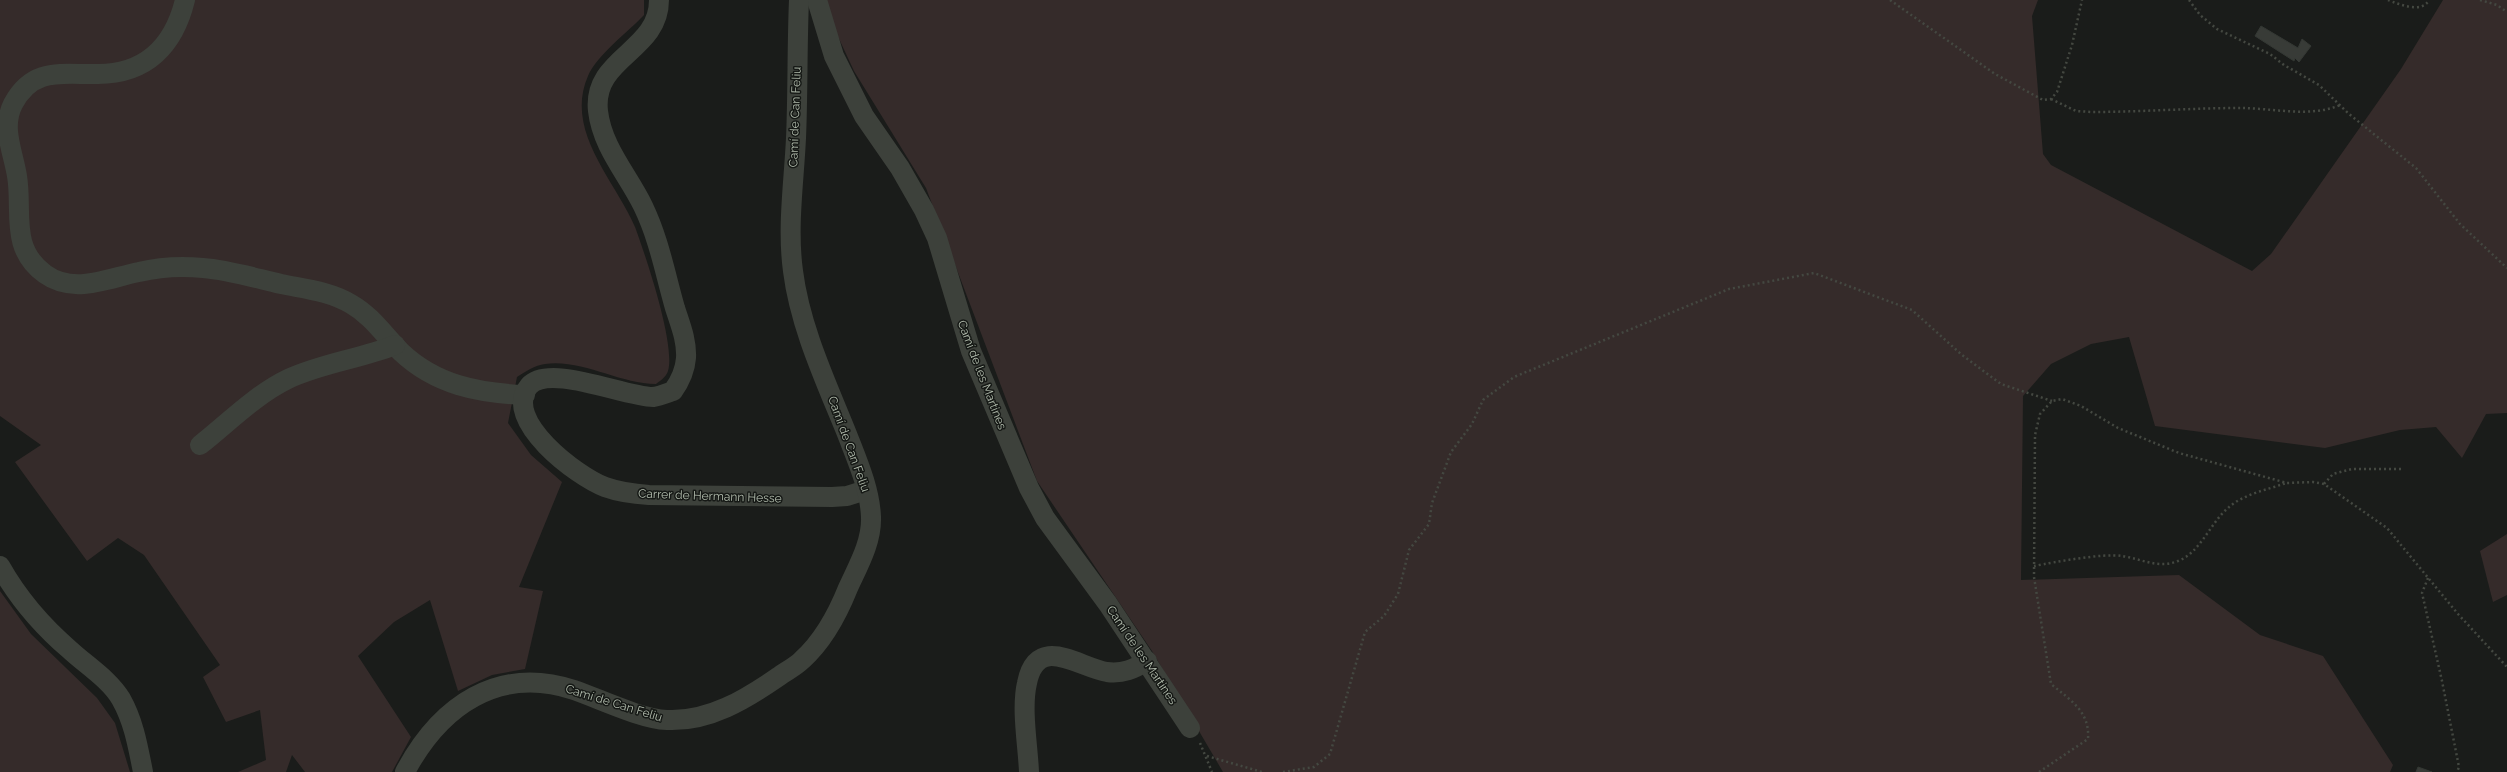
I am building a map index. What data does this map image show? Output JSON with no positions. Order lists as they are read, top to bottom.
{
  "streets": {
    "street": ["Camí de Can Feliu", "Camí de les Martines", "Carrer de Hermann Hesse"]
  },
  "crossings": [
    ["Camí de Can Feliu", "Carrer de Hermann Hesse"]
  ]
}
